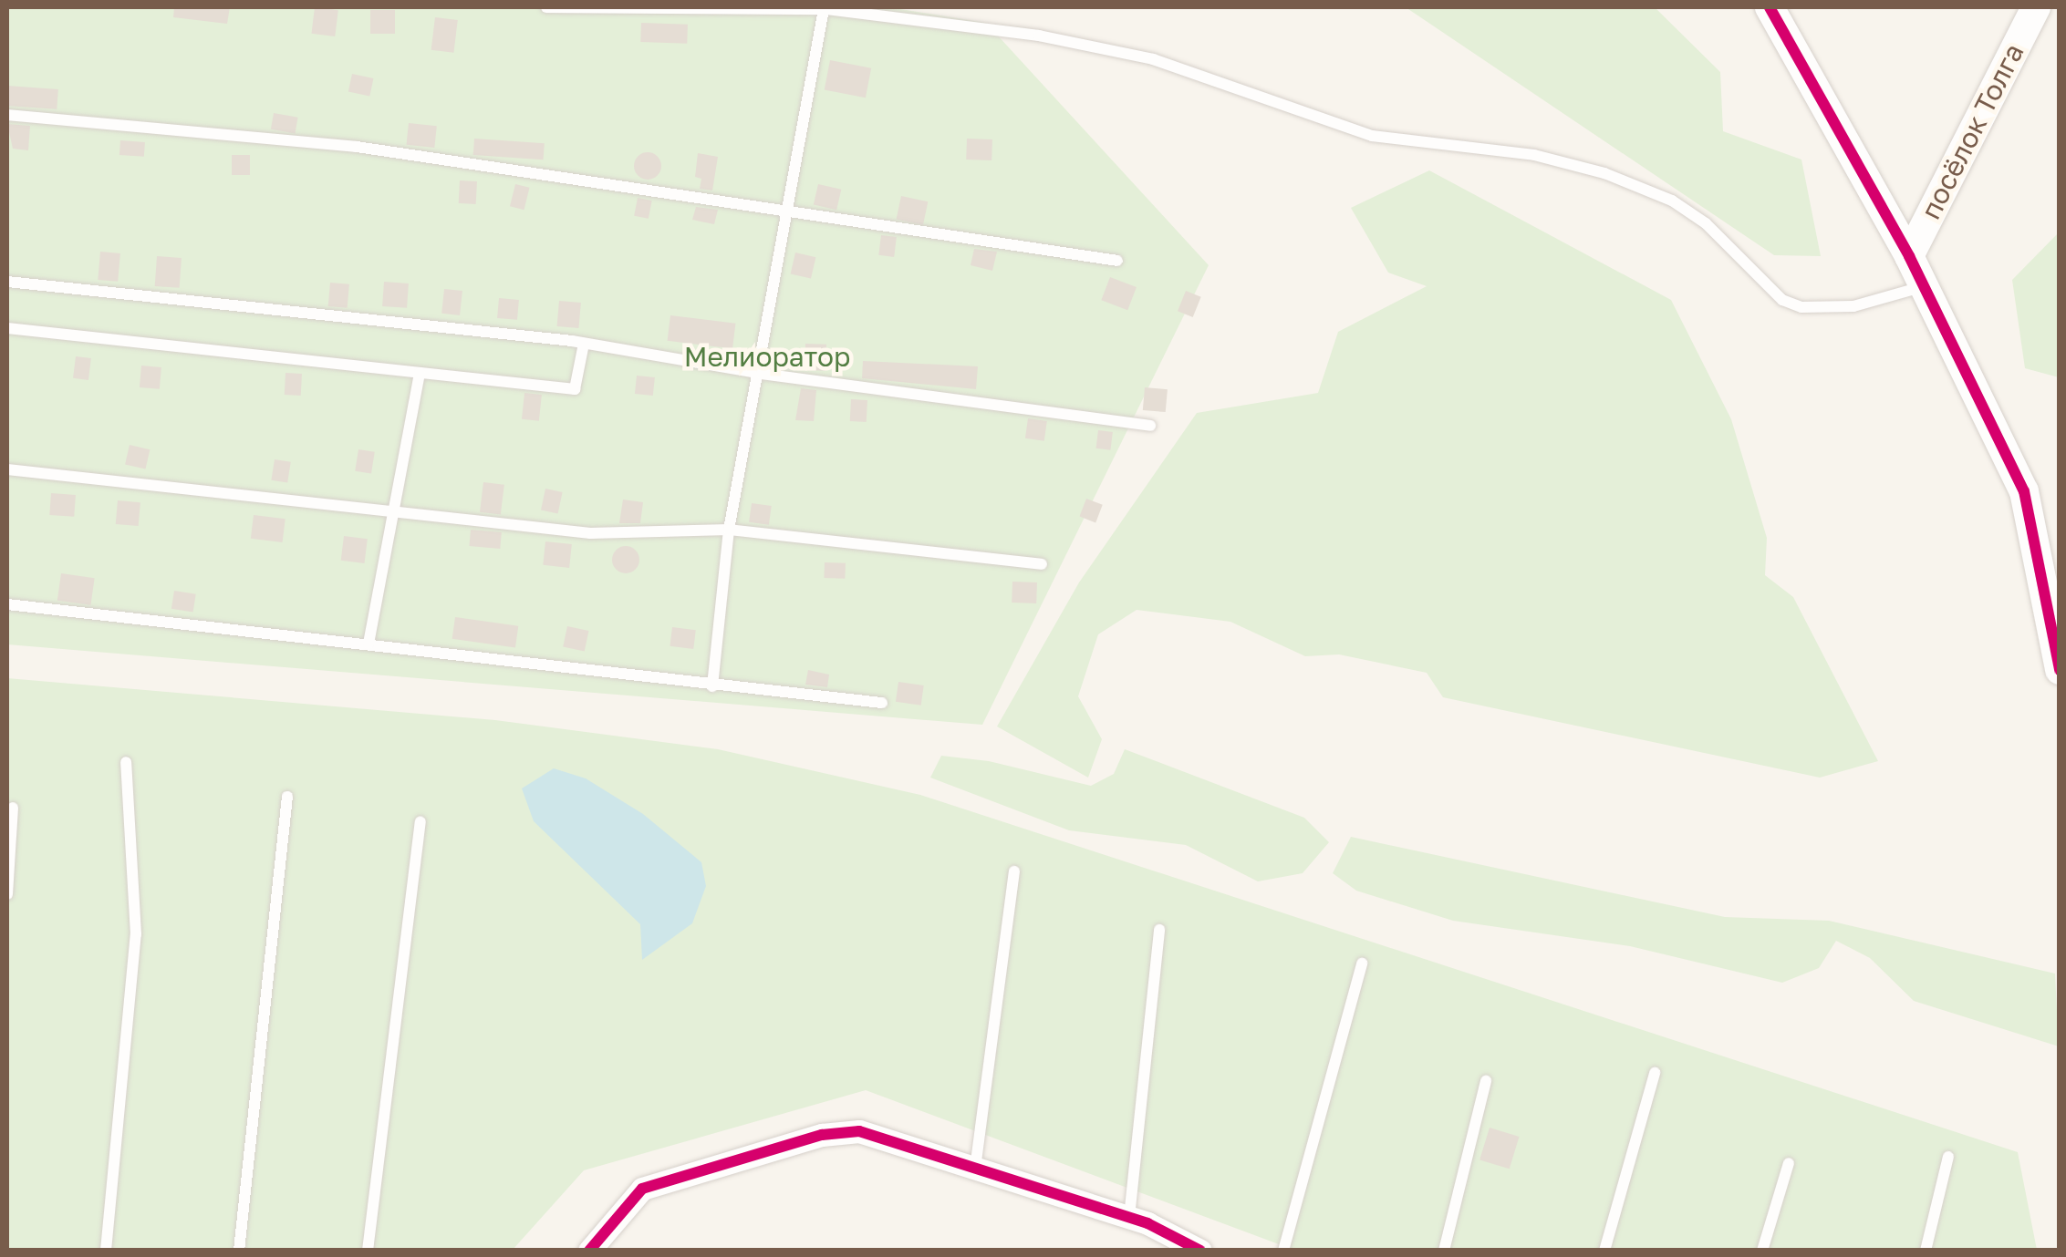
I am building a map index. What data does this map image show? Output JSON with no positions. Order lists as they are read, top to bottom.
{
  "streets": {
    "street": ["посёлок Толга"]
  },
  "parks": ["Мелиоратор"]
}
